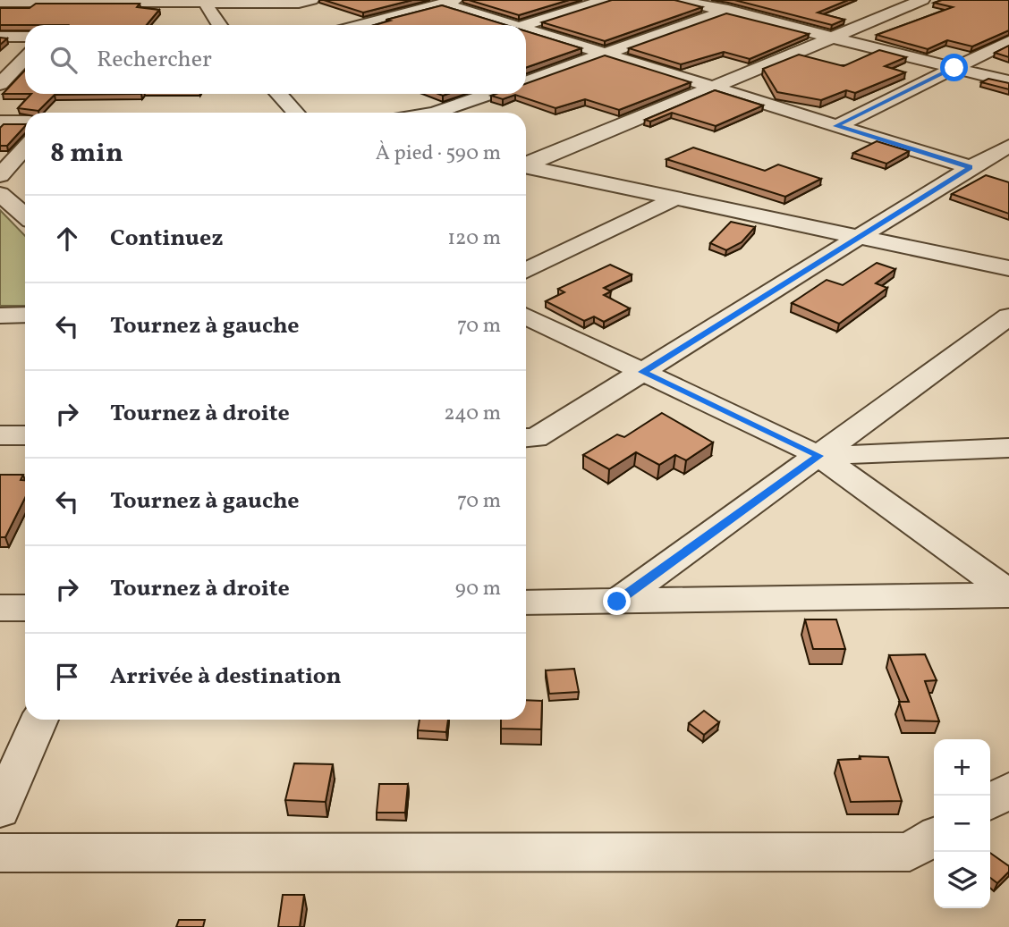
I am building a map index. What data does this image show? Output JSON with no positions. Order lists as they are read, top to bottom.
{
  "page": {
    "search": "Rechercher",
    "heading": ["8 min", "À pied · 590 m"],
    "list": [
      ["Continuez", "120 m"],
      ["Tournez à gauche", "70 m"],
      ["Tournez à droite", "240 m"],
      ["Tournez à gauche", "70 m"],
      ["Tournez à droite", "90 m"],
      "Arrivée à destination"
    ],
    "map_buttons": ["+", "−"]
  }
}
